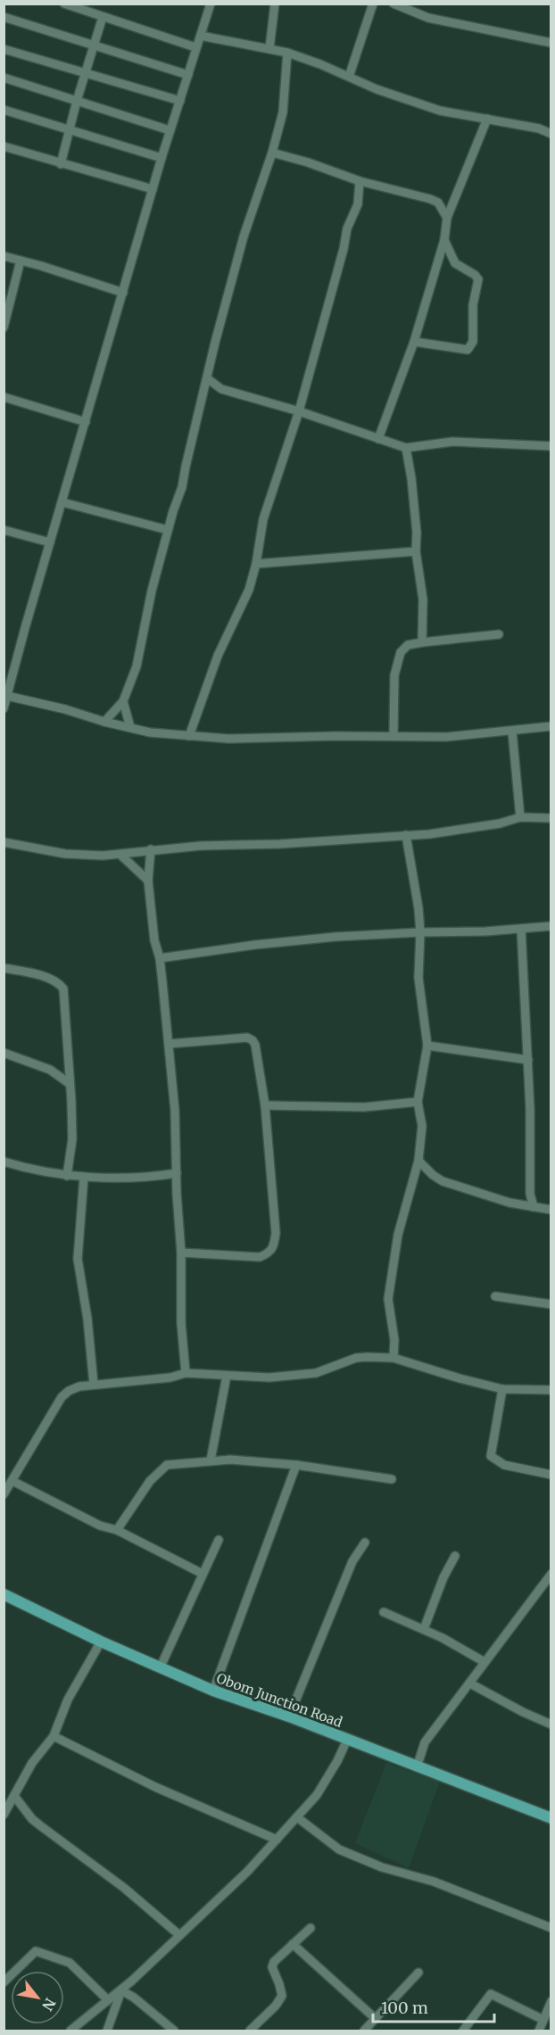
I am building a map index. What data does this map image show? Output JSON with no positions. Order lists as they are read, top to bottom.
{
  "streets": {
    "main road": ["Obom Junction Road"]
  },
  "scale_bar": "100 m",
  "north": "bottom right"
}
